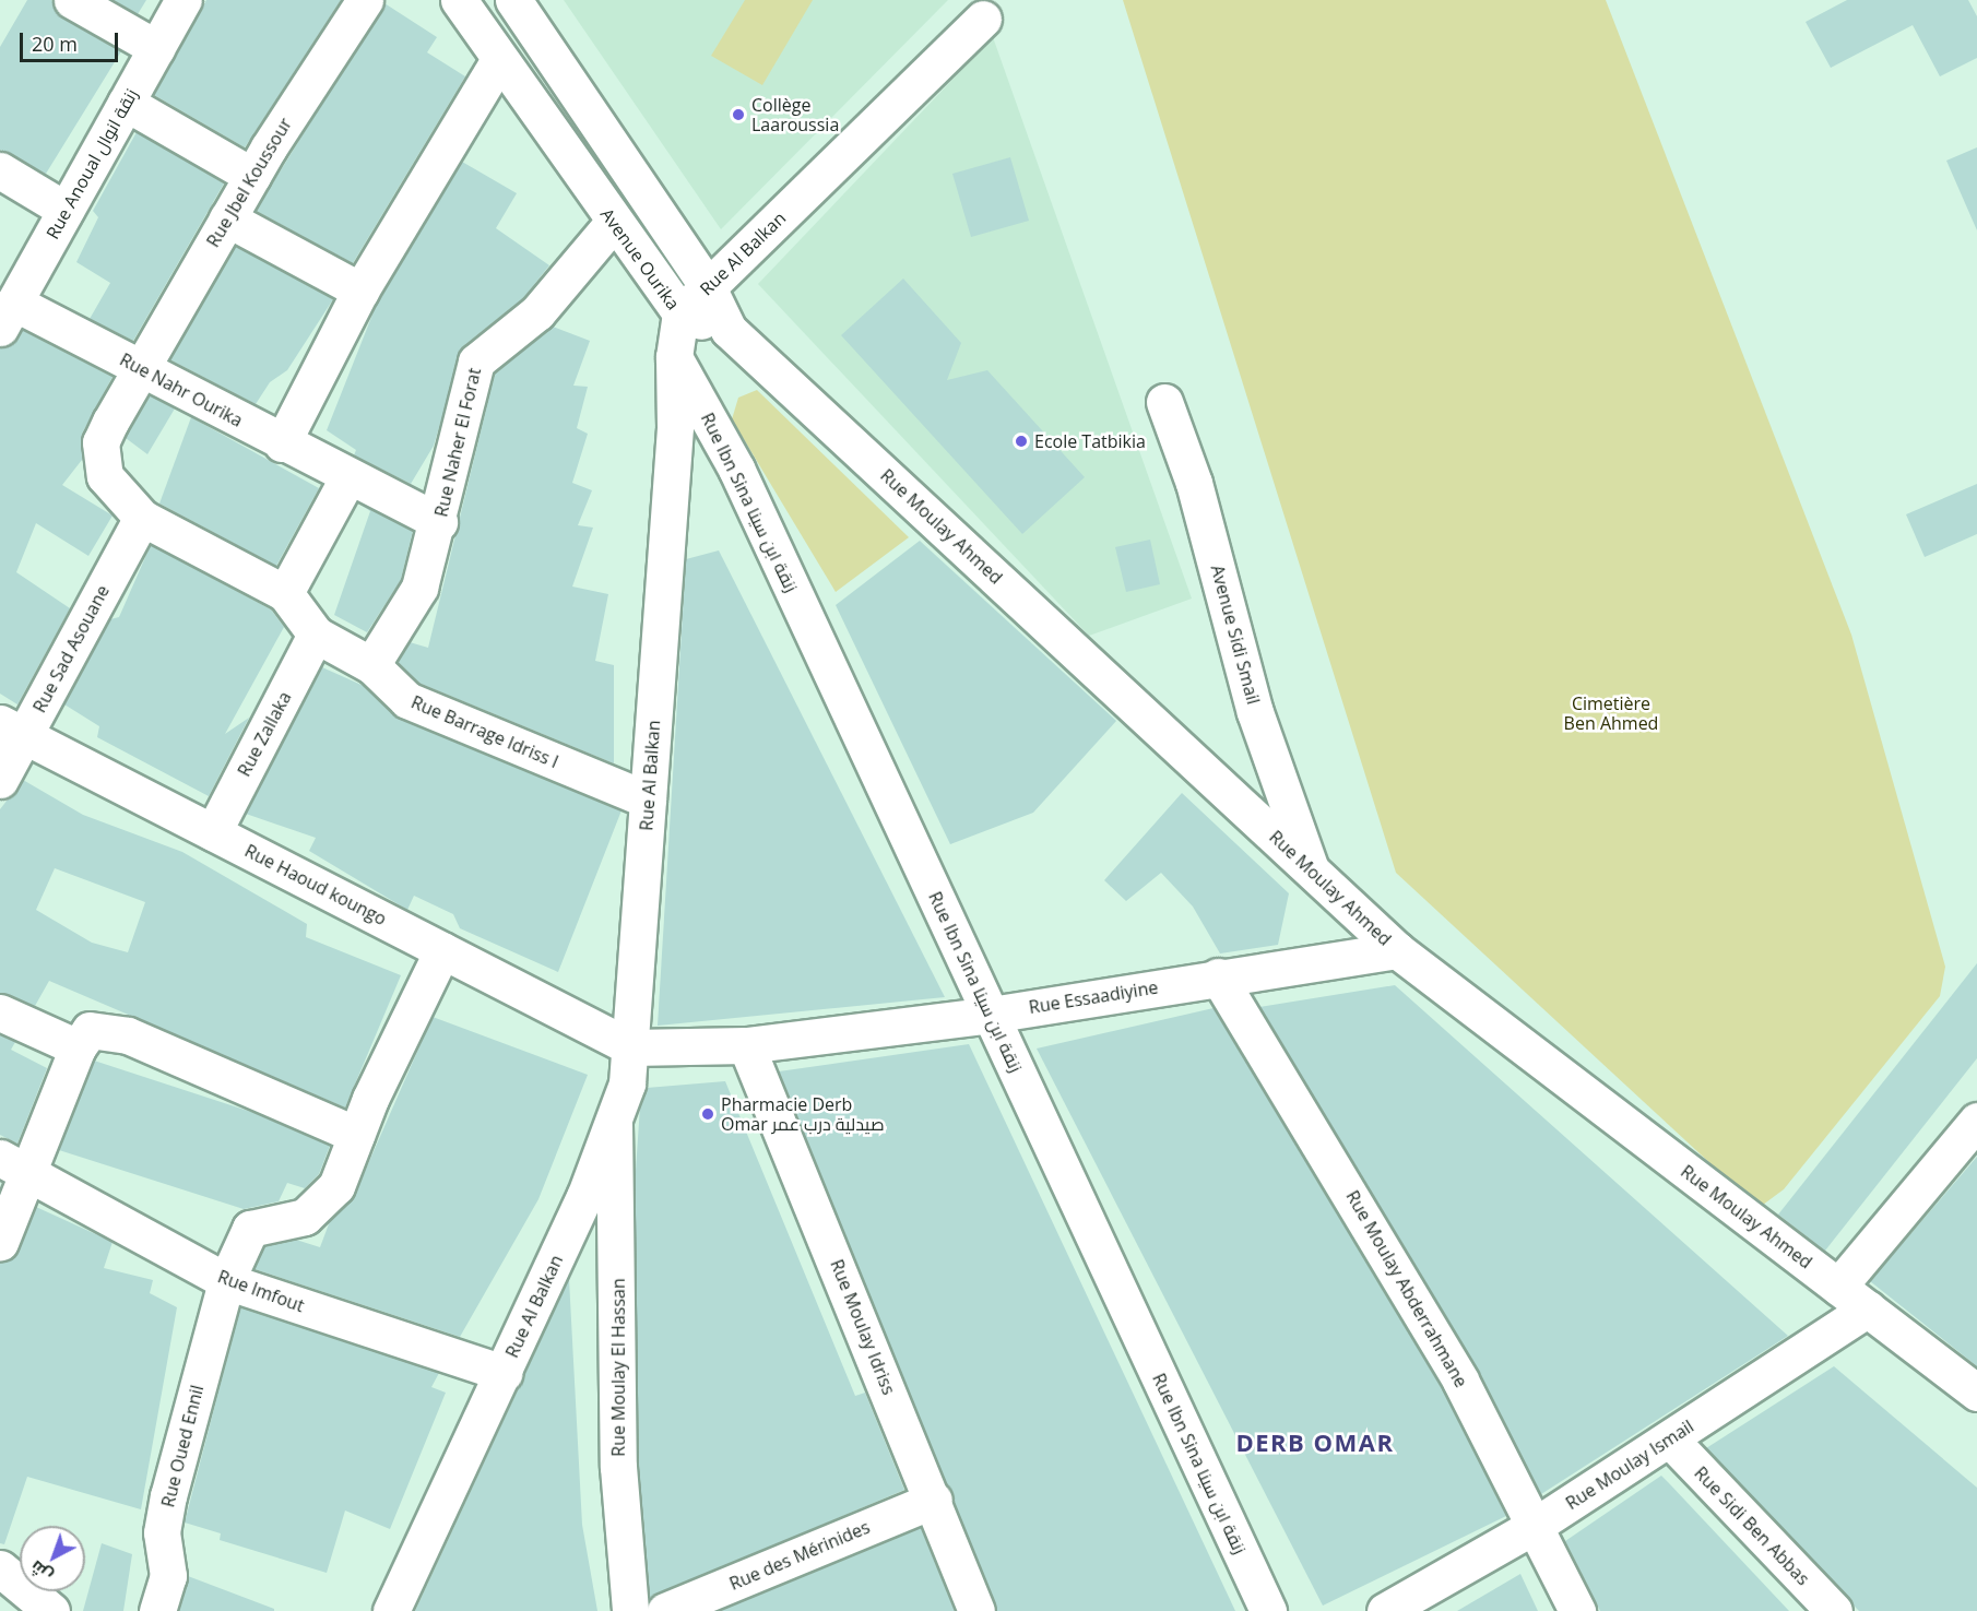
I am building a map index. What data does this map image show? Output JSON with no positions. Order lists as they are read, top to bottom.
{
  "streets": {
    "street": [
      "Rue Anoual زنقة انوال",
      "Rue Jbel Koussour",
      "Rue Al Balkan",
      "Avenue Ourika",
      "Rue Nahr Ourika",
      "Rue Naher El Forat",
      "Rue Ibn Sina زنقة ابن سينا",
      "Rue Moulay Ahmed",
      "Avenue Sidi Smail",
      "Rue Sad Asouane",
      "Rue Barrage Idriss I",
      "Rue Zallaka",
      "Rue Haoud koungo",
      "Rue Essaadiyine",
      "Rue Moulay Abderrahmane",
      "Rue Imfout",
      "Rue Moulay Idriss",
      "Rue Moulay El Hassan",
      "Rue Oued Ennil",
      "Rue Moulay Ismail",
      "Rue Sidi Ben Abbas",
      "Rue des Mérinides"
    ]
  },
  "crossings": [
    ["Rue Anoual زنقة انوال", "Rue Nahr Ourika"],
    ["Rue Jbel Koussour", "Rue Nahr Ourika"],
    ["Rue Jbel Koussour", "Rue Sad Asouane"],
    ["Rue Jbel Koussour", "Rue Barrage Idriss I"],
    ["Rue Al Balkan", "Avenue Ourika"],
    ["Rue Al Balkan", "Rue Ibn Sina زنقة ابن سينا"],
    ["Rue Al Balkan", "Rue Barrage Idriss I"],
    ["Rue Al Balkan", "Rue Haoud koungo"],
    ["Rue Al Balkan", "Rue Essaadiyine"],
    ["Rue Al Balkan", "Rue Imfout"],
    ["Rue Al Balkan", "Rue Moulay El Hassan"],
    ["Avenue Ourika", "Rue Naher El Forat"],
    ["Avenue Ourika", "Rue Moulay Ahmed"],
    ["Rue Nahr Ourika", "Rue Naher El Forat"],
    ["Rue Naher El Forat", "Rue Barrage Idriss I"],
    ["Rue Ibn Sina زنقة ابن سينا", "Rue Essaadiyine"],
    ["Rue Moulay Ahmed", "Avenue Sidi Smail"],
    ["Rue Moulay Ahmed", "Rue Essaadiyine"],
    ["Rue Moulay Ahmed", "Rue Moulay Ismail"],
    ["Rue Sad Asouane", "Rue Barrage Idriss I"],
    ["Rue Sad Asouane", "Rue Haoud koungo"],
    ["Rue Barrage Idriss I", "Rue Zallaka"],
    ["Rue Zallaka", "Rue Haoud koungo"],
    ["Rue Haoud koungo", "Rue Essaadiyine"],
    ["Rue Essaadiyine", "Rue Moulay Abderrahmane"],
    ["Rue Essaadiyine", "Rue Moulay Idriss"],
    ["Rue Moulay Abderrahmane", "Rue Moulay Ismail"],
    ["Rue Imfout", "Rue Oued Ennil"],
    ["Rue Moulay Idriss", "Rue des Mérinides"],
    ["Rue Moulay Ismail", "Rue Sidi Ben Abbas"]
  ],
  "districts": ["DERB OMAR"],
  "parks": ["Cimetière Ben Ahmed"],
  "places": ["Collège Laaroussia", "Ecole Tatbikia", "Pharmacie Derb Omar صيدلية درب عمر"],
  "scale_bar": "20 m",
  "north": "bottom left"
}
